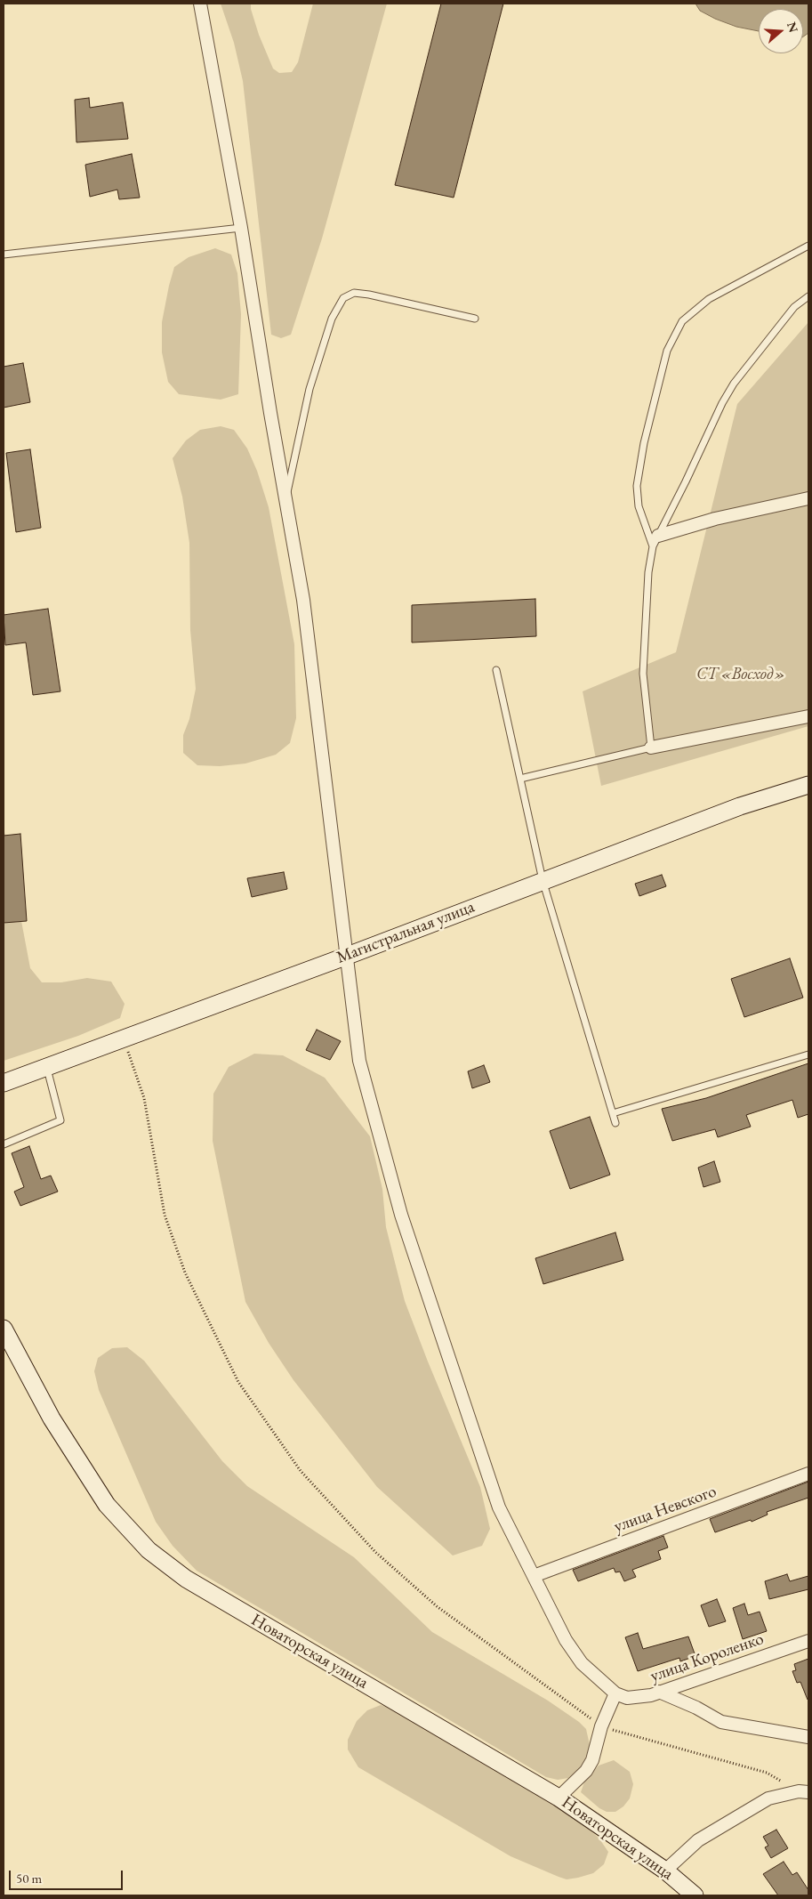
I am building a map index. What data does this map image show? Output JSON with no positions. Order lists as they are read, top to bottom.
{
  "streets": {
    "street": [
      "Магистральная улица",
      "улица Невского",
      "Новаторская улица",
      "улица Короленко"
    ]
  },
  "parks": ["СТ «Восход»"],
  "scale_bar": "50 m",
  "north": "right"
}
